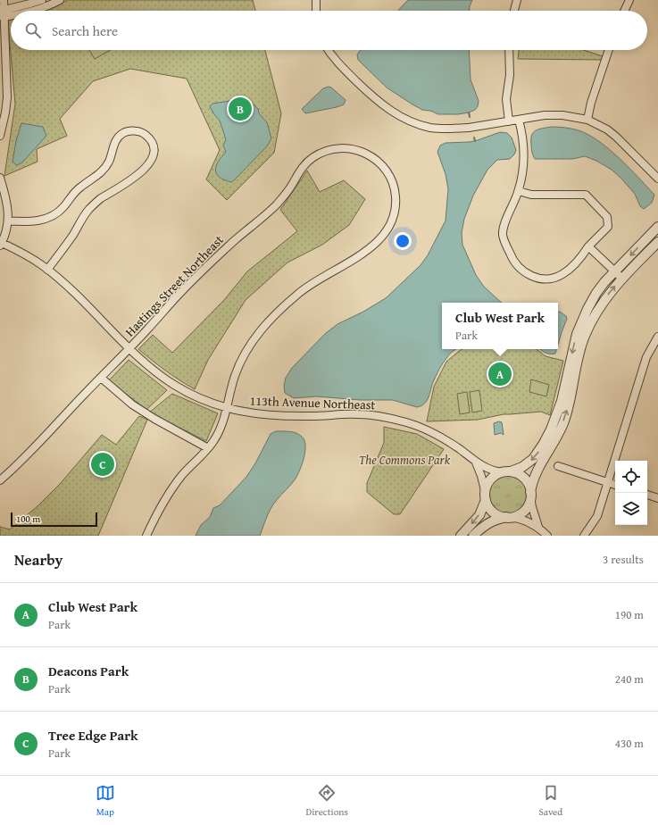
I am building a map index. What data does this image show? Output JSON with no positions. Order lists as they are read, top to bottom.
{
  "streets": {
    "street": ["Hastings Street Northeast", "113th Avenue Northeast"]
  },
  "crossings": [
    ["Hastings Street Northeast", "113th Avenue Northeast"]
  ],
  "parks": ["The Commons Park"],
  "scale_bar": "100 m",
  "page": {
    "search": "Search here",
    "pins": ["B", "A", "C"],
    "popup": ["Club West Park", "Park"],
    "scale": "100 m",
    "heading": ["Nearby", "3 results"],
    "list": [
      {
        "mark": "A",
        "name": "Club West Park",
        "note": "Park",
        "value": "190 m"
      },
      {
        "mark": "B",
        "name": "Deacons Park",
        "note": "Park",
        "value": "240 m"
      },
      {
        "mark": "C",
        "name": "Tree Edge Park",
        "note": "Park",
        "value": "430 m"
      }
    ],
    "nav": ["Map", "Directions", "Saved"]
  }
}
